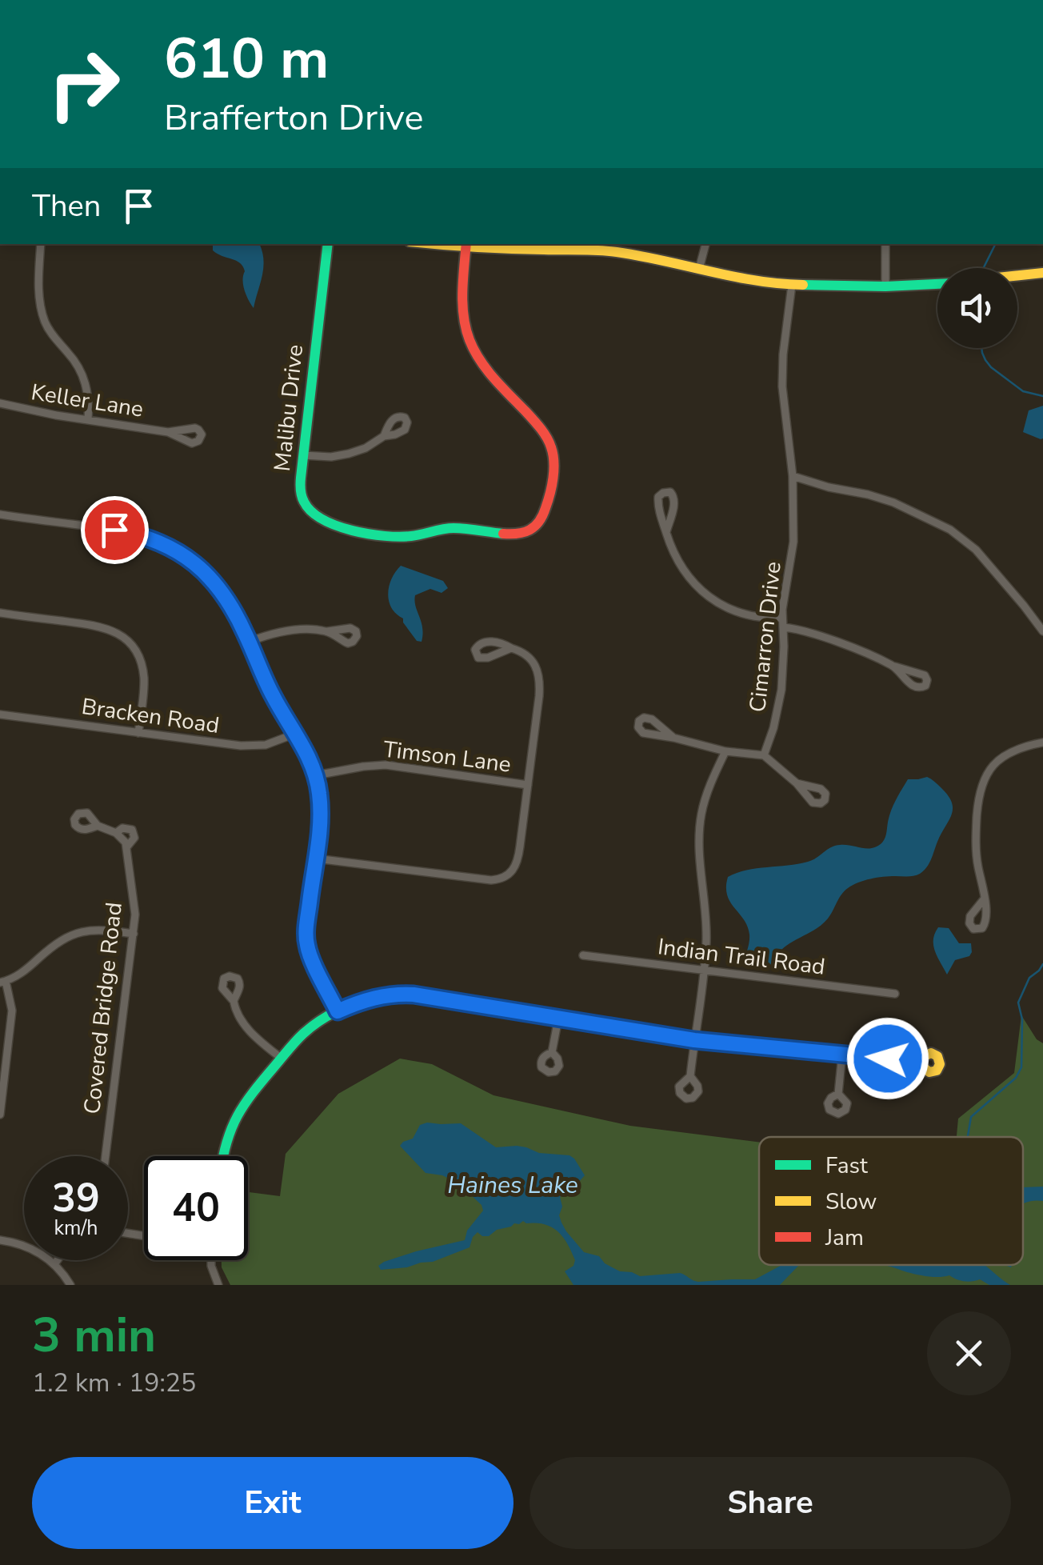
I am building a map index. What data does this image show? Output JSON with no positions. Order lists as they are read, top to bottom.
{
  "streets": {
    "street": [
      "Keller Lane",
      "Malibu Drive",
      "Cimarron Drive",
      "Bracken Road",
      "Timson Lane",
      "Indian Trail Road",
      "Covered Bridge Road"
    ]
  },
  "water": ["Haines Lake"],
  "legend": ["Fast", "Slow", "Jam"],
  "page": {
    "turn": ["610 m", "Brafferton Drive"],
    "then": "Then",
    "speed": "39 km/h",
    "limit": "40",
    "heading": ["3 min", "1.2 km · 19:25"],
    "buttons": ["Exit", "Share"]
  }
}
